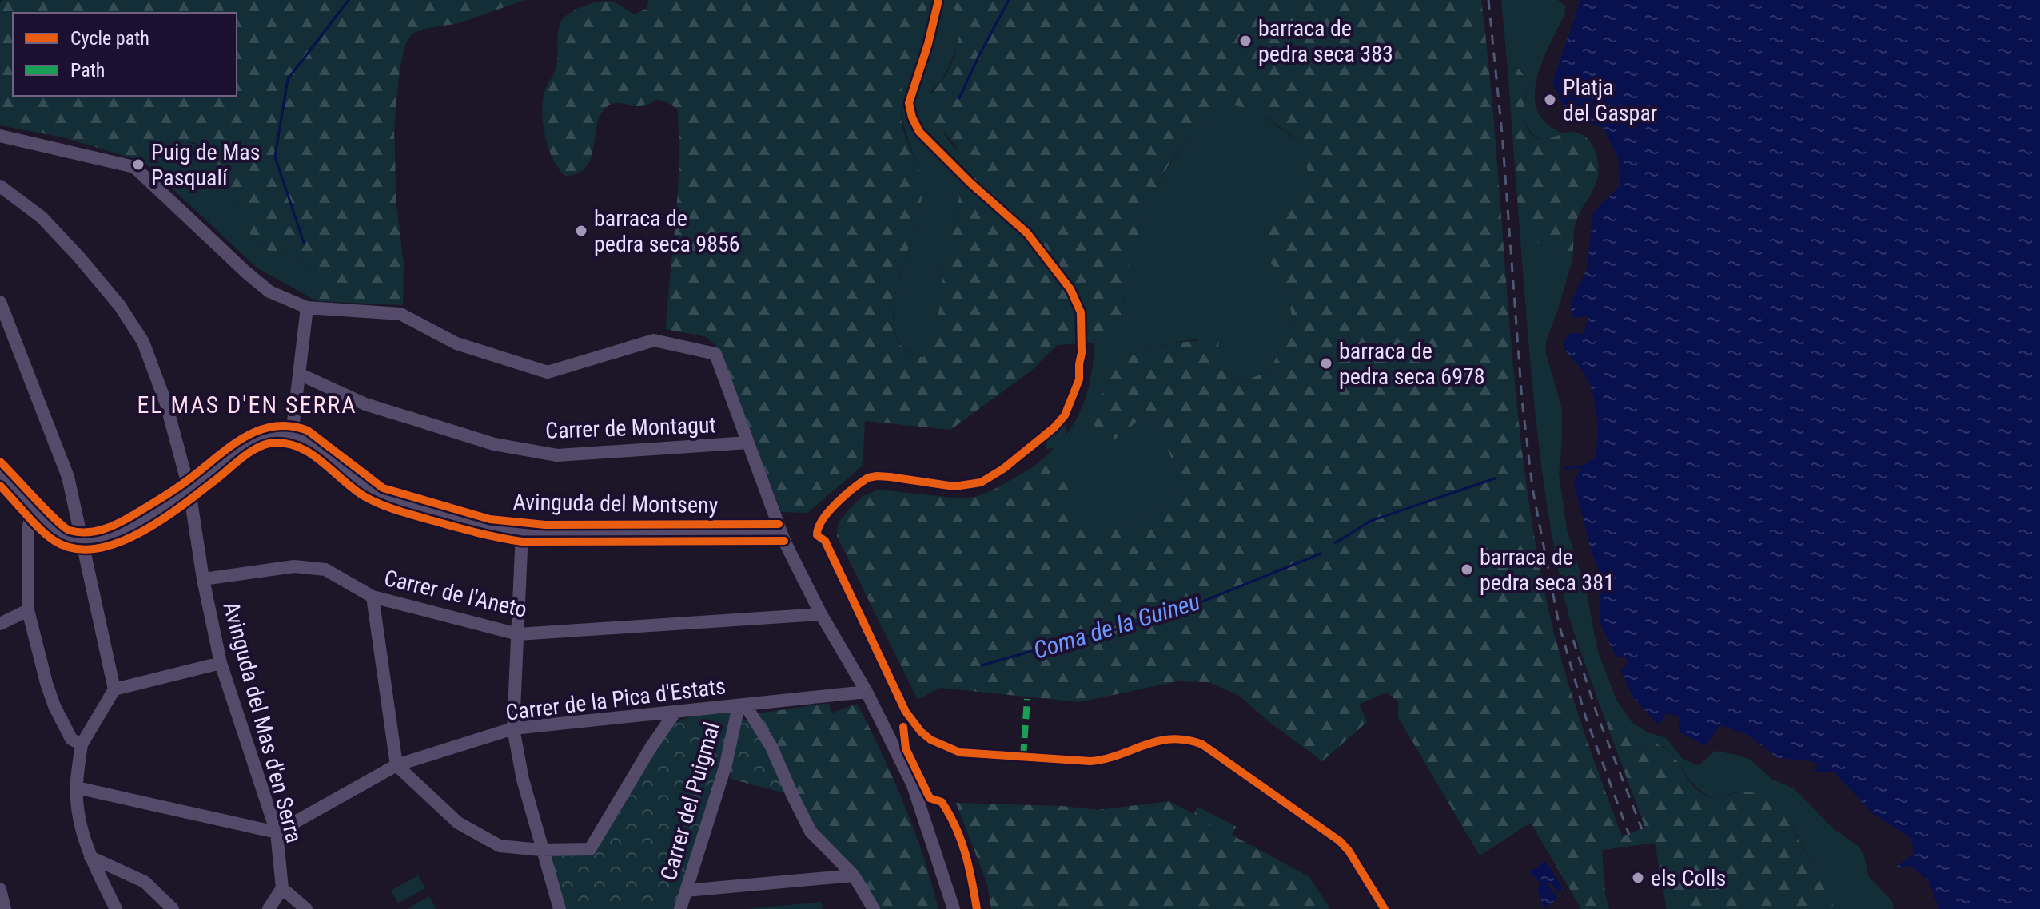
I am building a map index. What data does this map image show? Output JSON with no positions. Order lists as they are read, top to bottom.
{
  "streets": {
    "street": [
      "Carrer de Montagut",
      "Avinguda del Montseny",
      "Carrer de l'Aneto",
      "Carrer de la Pica d'Estats",
      "Avinguda del Mas d'en Serra",
      "Carrer del Puigmal"
    ]
  },
  "crossings": [
    ["Carrer de l'Aneto", "Avinguda del Mas d'en Serra"],
    ["Carrer de la Pica d'Estats", "Avinguda del Mas d'en Serra"],
    ["Carrer de la Pica d'Estats", "Carrer del Puigmal"]
  ],
  "districts": ["EL MAS D'EN SERRA"],
  "water": ["Coma de la Guineu"],
  "places": [
    "barraca de pedra seca 383",
    "Platja del Gaspar",
    "Puig de Mas Pasqualí",
    "barraca de pedra seca 9856",
    "barraca de pedra seca 6978",
    "barraca de pedra seca 381",
    "els Colls"
  ],
  "legend": ["Cycle path", "Path"]
}
